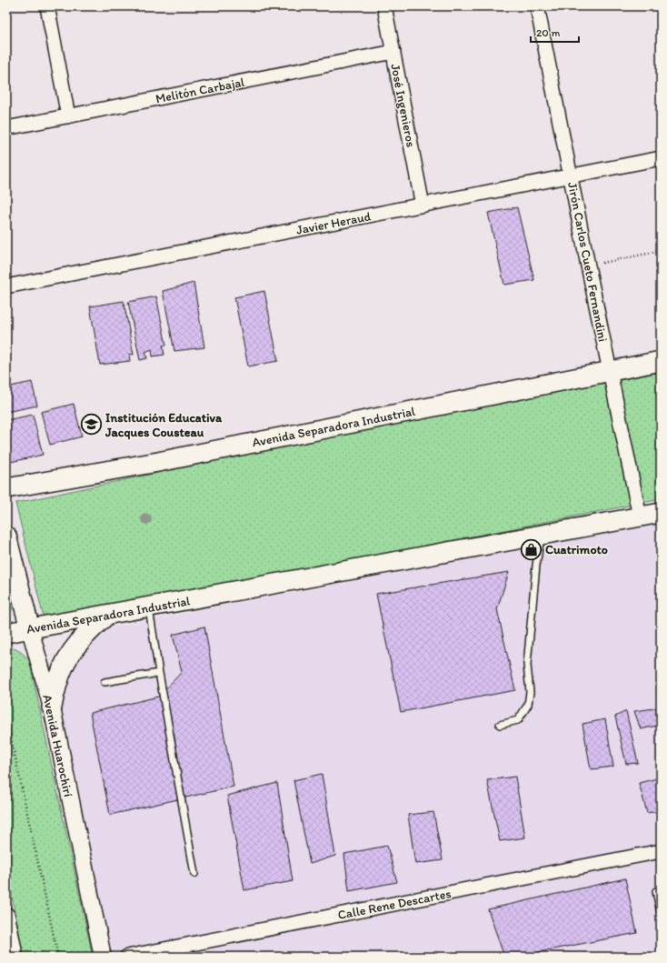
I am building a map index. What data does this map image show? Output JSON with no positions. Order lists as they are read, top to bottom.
{
  "streets": {
    "main road": ["Avenida Separadora Industrial", "Avenida Huarochirí"],
    "street": [
      "Melitón Carbajal",
      "José Ingenieros",
      "Javier Heraud",
      "Jirón Carlos Cueto Fernandini",
      "Calle Rene Descartes"
    ]
  },
  "crossings": [
    ["Melitón Carbajal", "José Ingenieros"],
    ["José Ingenieros", "Javier Heraud"],
    ["Javier Heraud", "Jirón Carlos Cueto Fernandini"],
    ["Jirón Carlos Cueto Fernandini", "Avenida Separadora Industrial"],
    ["Avenida Separadora Industrial", "Avenida Huarochirí"]
  ],
  "places": {
    "school or university": ["Institución Educativa Jacques Cousteau"],
    "shop": ["Cuatrimoto"]
  },
  "scale_bar": "20 m"
}
